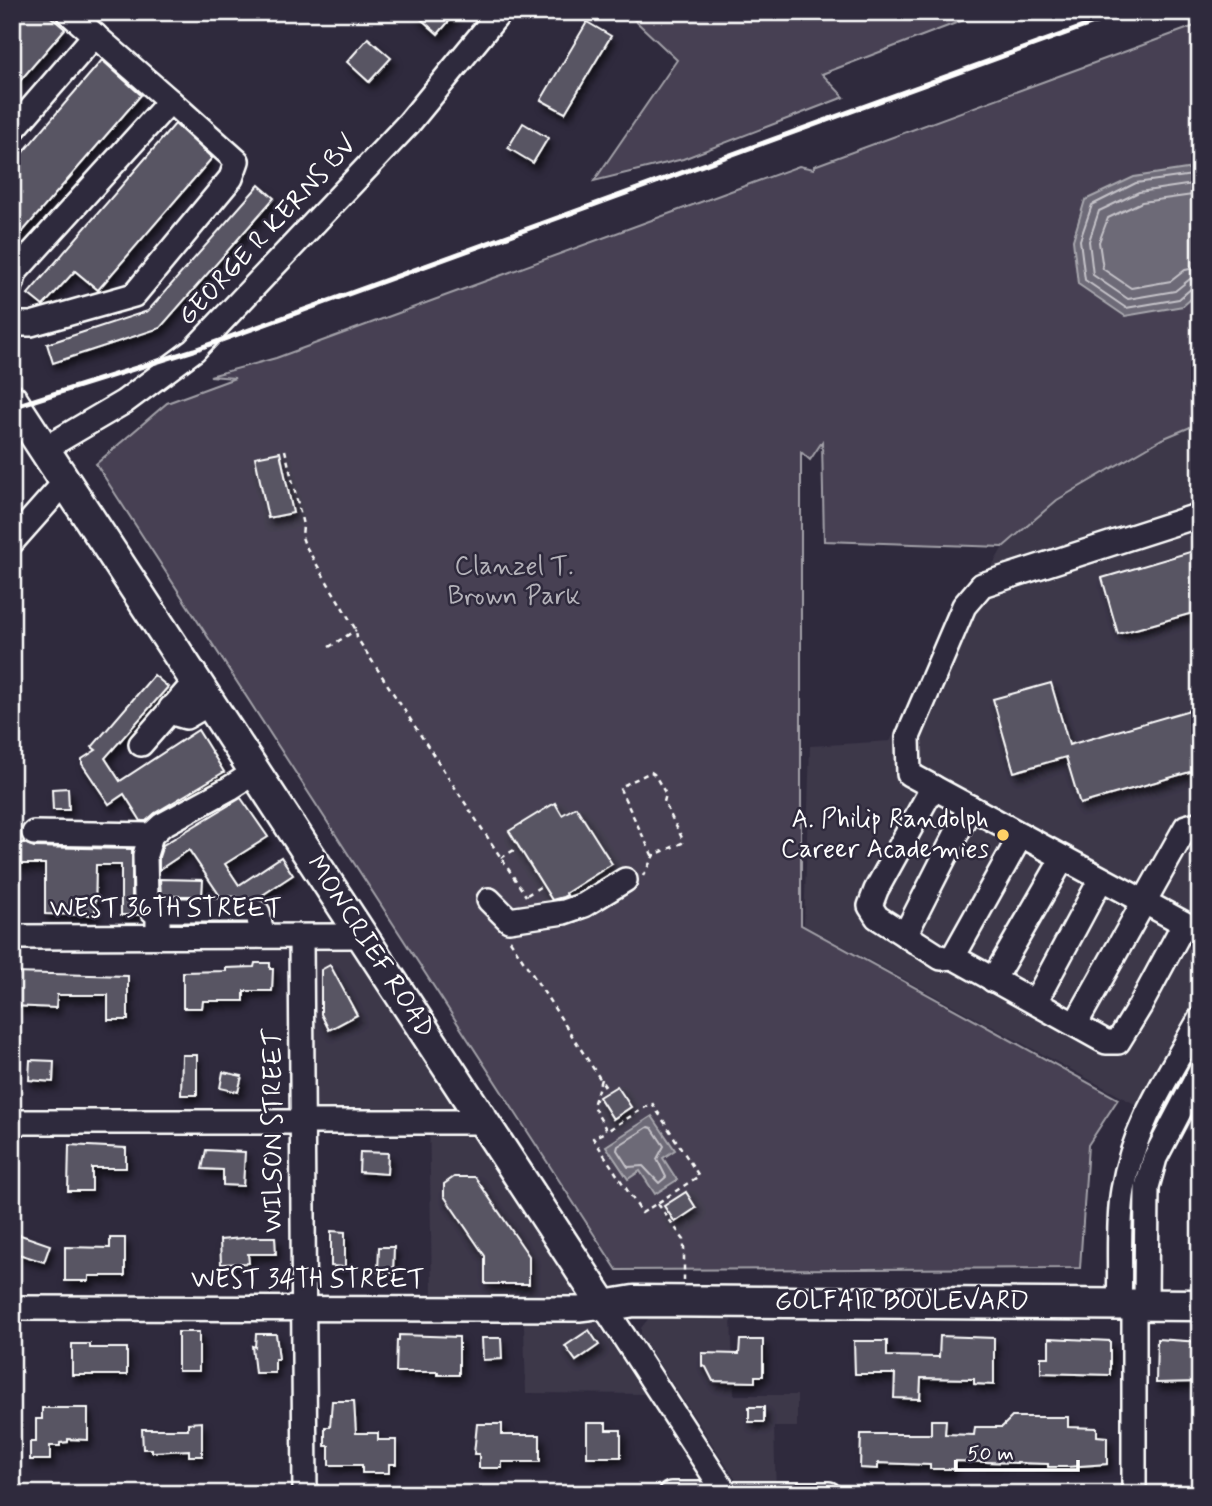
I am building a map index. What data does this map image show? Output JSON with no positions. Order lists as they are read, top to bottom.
{
  "streets": {
    "main road": ["MONCRIEF ROAD", "GOLFAIR BOULEVARD"],
    "street": [
      "GEORGE R KERNS BV",
      "WEST 36TH STREET",
      "WILSON STREET",
      "WEST 34TH STREET"
    ]
  },
  "crossings": [
    ["GEORGE R KERNS BV", "MONCRIEF ROAD"],
    ["WEST 36TH STREET", "MONCRIEF ROAD"],
    ["WEST 36TH STREET", "WILSON STREET"],
    ["MONCRIEF ROAD", "WEST 34TH STREET"],
    ["MONCRIEF ROAD", "GOLFAIR BOULEVARD"],
    ["WILSON STREET", "WEST 34TH STREET"],
    ["WEST 34TH STREET", "GOLFAIR BOULEVARD"]
  ],
  "parks": ["Clanzel T. Brown Park"],
  "places": ["A. Philip Randolph Career Academies"],
  "scale_bar": "50 m"
}
